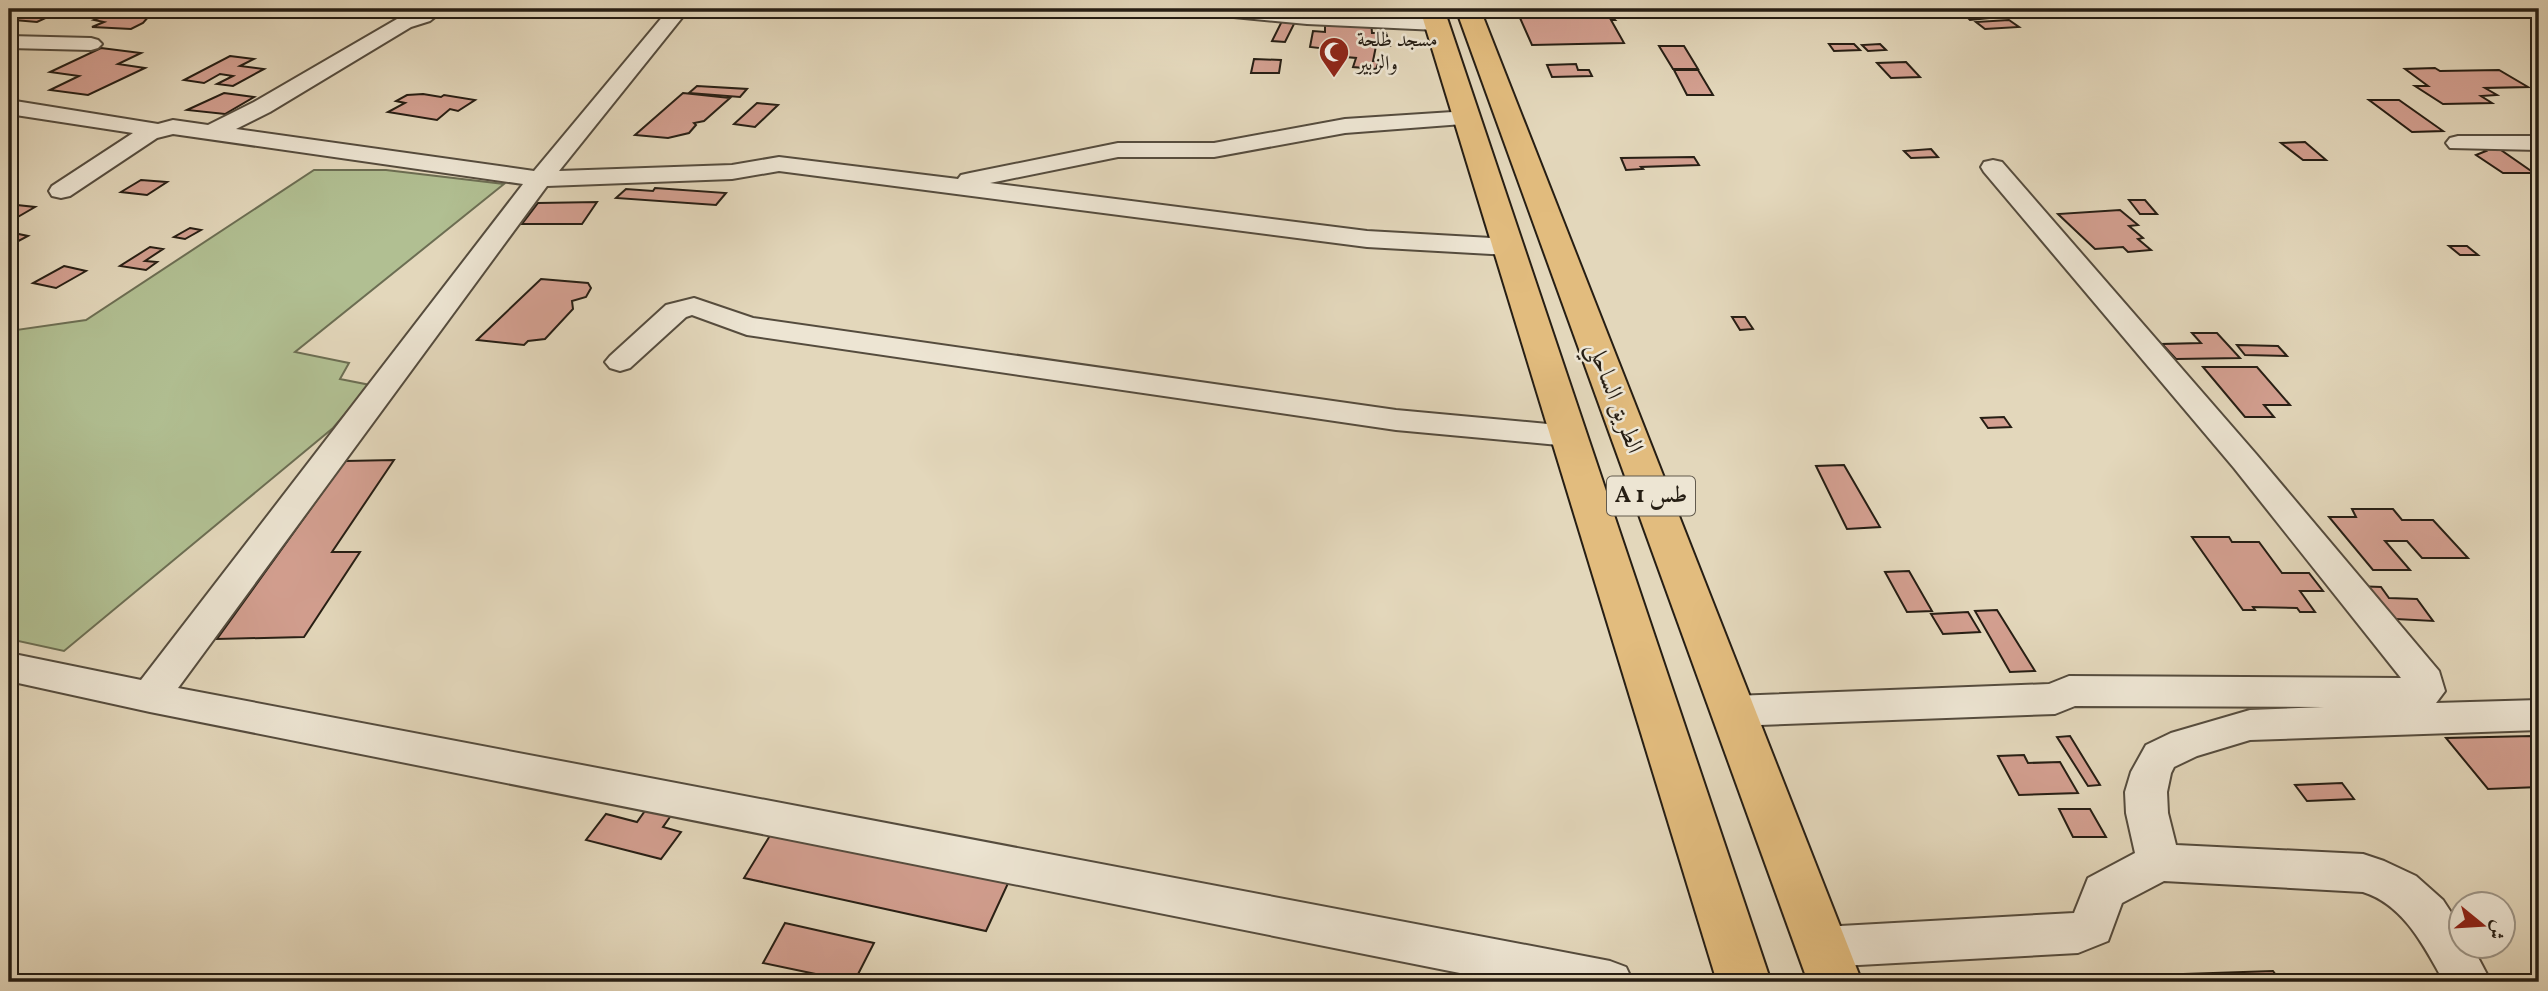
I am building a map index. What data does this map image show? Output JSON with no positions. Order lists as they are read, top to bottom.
{
  "streets": {
    "highway": ["الطريق الساحلي", "A 1 طس"]
  },
  "places": {
    "mosque": ["مسجد طلحة والزبير"]
  },
  "north": "right"
}
